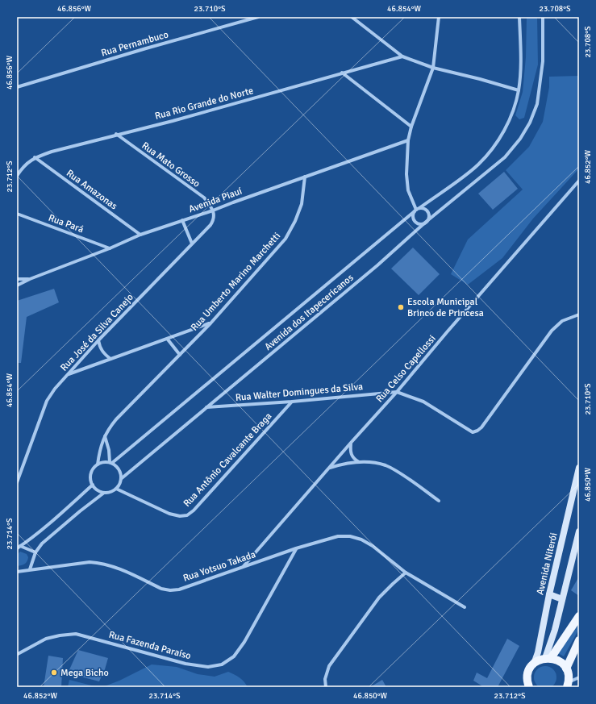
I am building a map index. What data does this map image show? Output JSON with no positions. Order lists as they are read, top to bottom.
{
  "streets": {
    "main road": ["Avenida Niterói"],
    "street": [
      "Rua Pernambuco",
      "Rua Rio Grande do Norte",
      "Rua Mato Grosso",
      "Rua Amazonas",
      "Avenida Piauí",
      "Rua Pará",
      "Rua Umberto Marino Marchetti",
      "Avenida dos Itapecericanos",
      "Rua José da Silva Canejo",
      "Rua Celso Capellossi",
      "Rua Walter Domingues da Silva",
      "Rua Antônio Cavalcante Braga",
      "Rua Yotsuo Takada",
      "Rua Fazenda Paraíso"
    ]
  },
  "crossings": [
    ["Rua Rio Grande do Norte", "Rua Mato Grosso"],
    ["Rua Rio Grande do Norte", "Rua Amazonas"],
    ["Rua Mato Grosso", "Avenida Piauí"],
    ["Rua Mato Grosso", "Rua José da Silva Canejo"],
    ["Rua Amazonas", "Avenida Piauí"],
    ["Avenida Piauí", "Rua Pará"],
    ["Avenida Piauí", "Rua Umberto Marino Marchetti"],
    ["Avenida Piauí", "Rua José da Silva Canejo"],
    ["Rua Umberto Marino Marchetti", "Avenida dos Itapecericanos"],
    ["Rua Umberto Marino Marchetti", "Rua Antônio Cavalcante Braga"],
    ["Avenida dos Itapecericanos", "Rua Walter Domingues da Silva"],
    ["Avenida dos Itapecericanos", "Rua Antônio Cavalcante Braga"],
    ["Rua Celso Capellossi", "Rua Walter Domingues da Silva"],
    ["Rua Celso Capellossi", "Rua Yotsuo Takada"],
    ["Rua Walter Domingues da Silva", "Rua Antônio Cavalcante Braga"],
    ["Rua Yotsuo Takada", "Rua Fazenda Paraíso"]
  ],
  "places": ["Escola Municipal Brinco de Princesa", "Mega Bicho"],
  "coordinates": [
    "46.856°W",
    "23.710°S",
    "46.854°W",
    "23.708°S",
    "46.852°W",
    "23.712°S",
    "46.850°W",
    "23.714°S"
  ]
}
